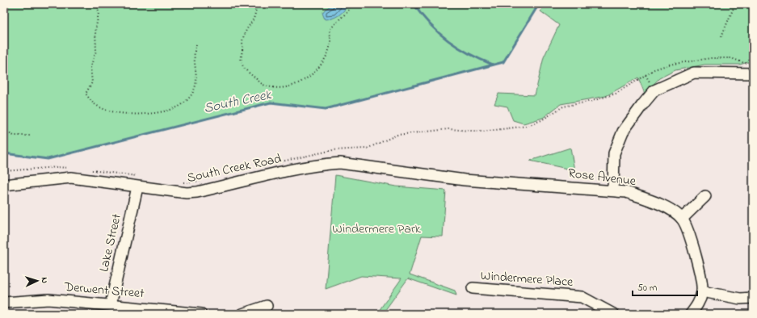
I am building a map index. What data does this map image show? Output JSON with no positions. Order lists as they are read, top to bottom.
{
  "streets": {
    "street": [
      "South Creek Road",
      "Rose Avenue",
      "Lake Street",
      "Windermere Place",
      "Derwent Street"
    ]
  },
  "crossings": [
    ["South Creek Road", "Rose Avenue"],
    ["South Creek Road", "Lake Street"],
    ["Lake Street", "Derwent Street"]
  ],
  "water": ["South Creek"],
  "parks": ["Windermere Park"],
  "scale_bar": "50 m",
  "north": "right"
}
